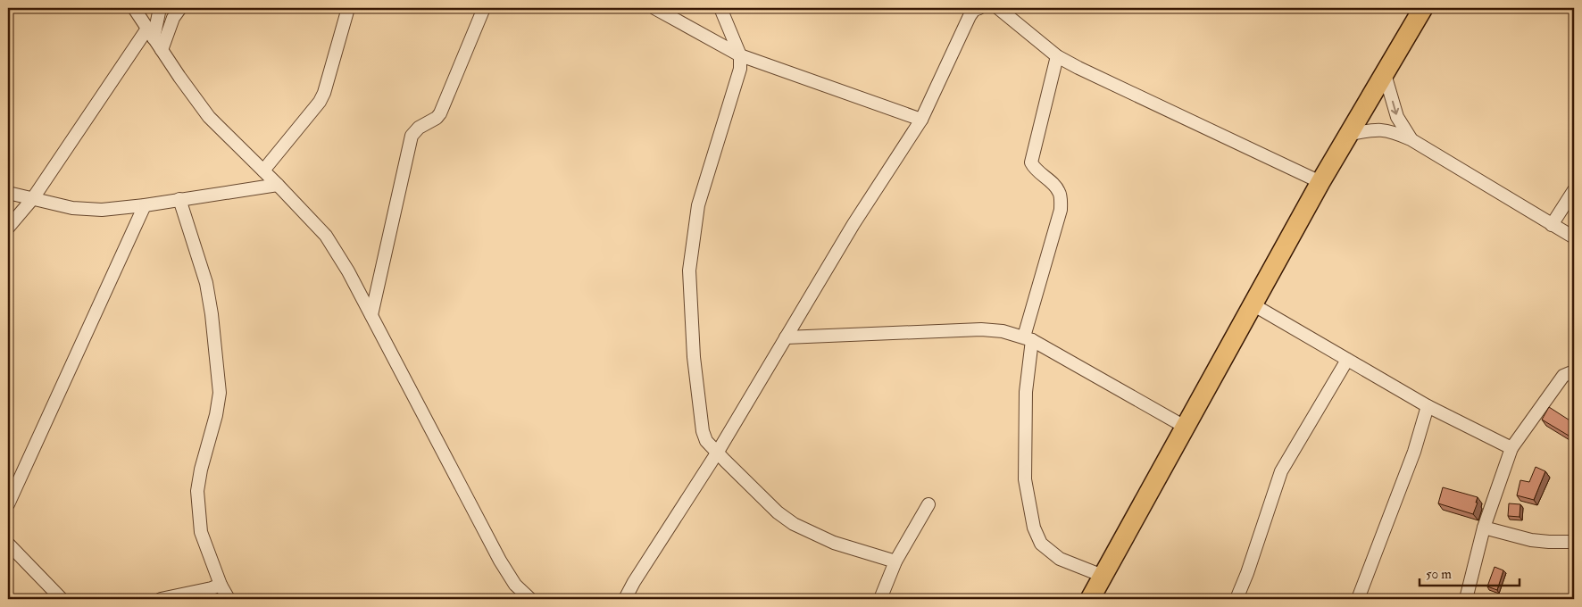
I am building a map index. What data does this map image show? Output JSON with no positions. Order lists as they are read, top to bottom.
{
  "scale_bar": "50 m"
}
